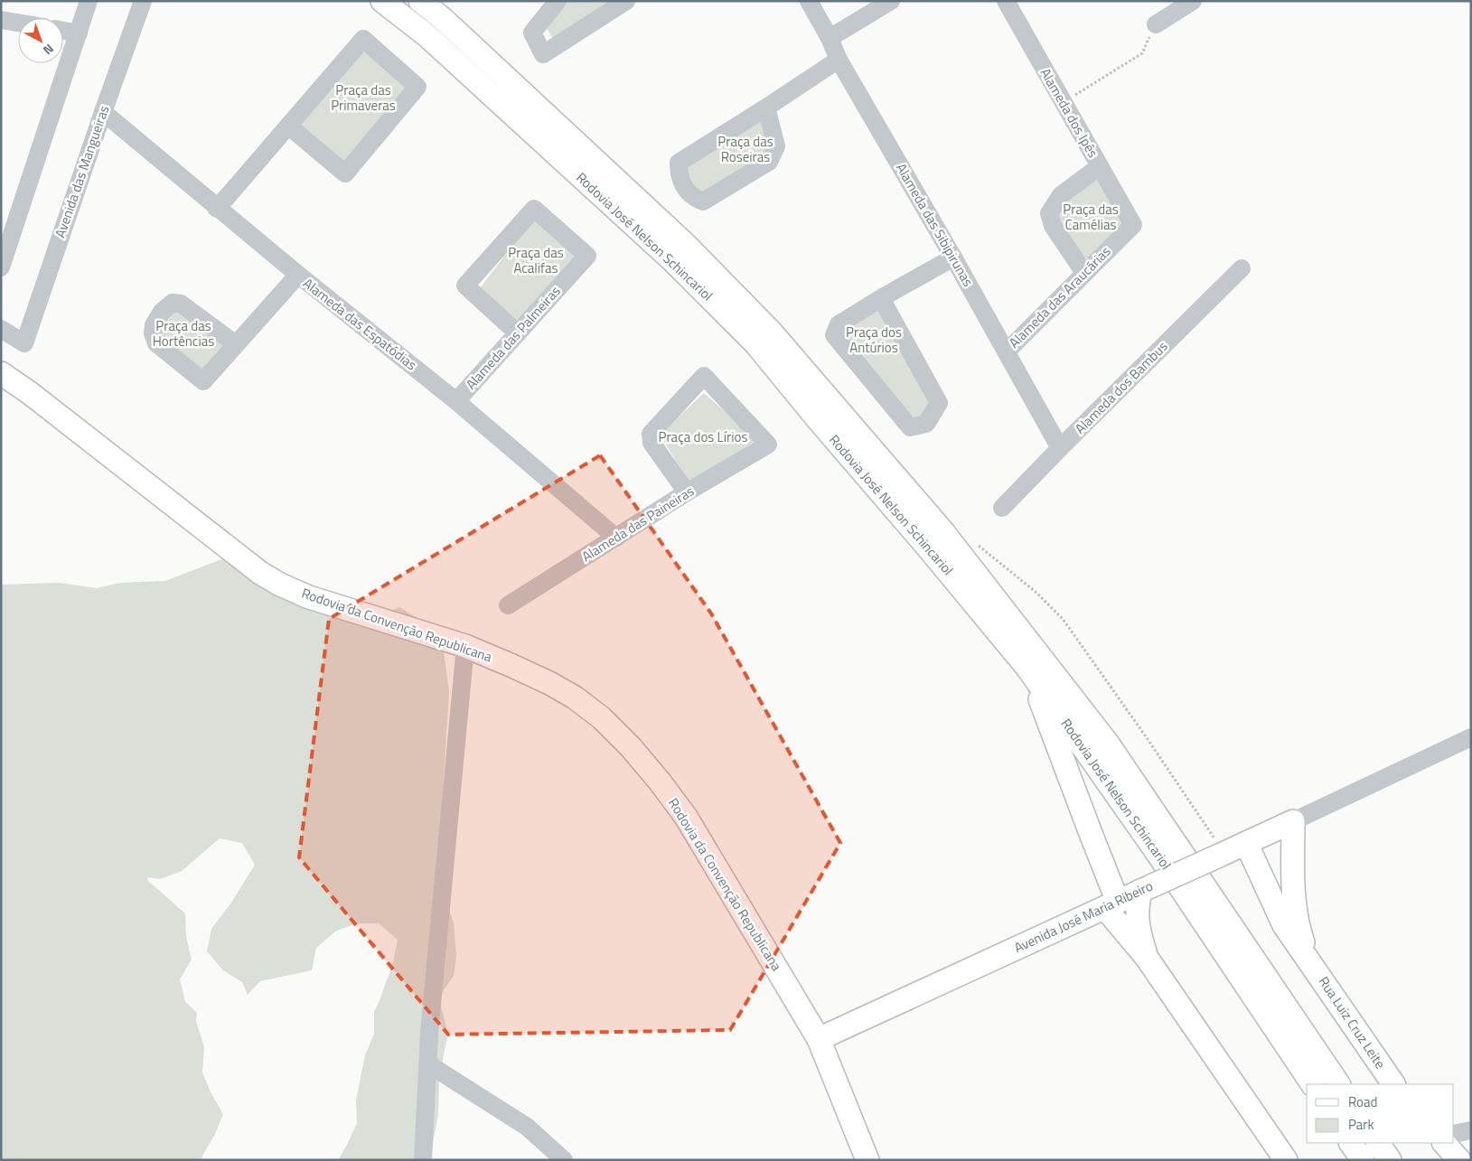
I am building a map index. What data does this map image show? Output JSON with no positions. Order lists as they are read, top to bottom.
{
  "streets": {
    "main road": [
      "Rodovia José Nelson Schincariol",
      "Rodovia da Convenção Republicana",
      "Avenida José Maria Ribeiro",
      "Rua Luiz Cruz Leite"
    ],
    "street": [
      "Alameda dos Ipês",
      "Avenida das Mangueiras",
      "Alameda das Sibipirunas",
      "Alameda das Araucárias",
      "Alameda das Espatódias",
      "Alameda das Palmeiras",
      "Alameda dos Bambus",
      "Alameda das Paineiras"
    ]
  },
  "crossings": [
    ["Alameda dos Ipês", "Alameda das Araucárias"],
    ["Avenida das Mangueiras", "Alameda das Espatódias"],
    ["Alameda das Sibipirunas", "Alameda das Araucárias"],
    ["Alameda das Sibipirunas", "Alameda dos Bambus"],
    ["Alameda das Espatódias", "Alameda das Palmeiras"],
    ["Alameda das Espatódias", "Alameda das Paineiras"],
    ["Rodovia da Convenção Republicana", "Avenida José Maria Ribeiro"],
    ["Avenida José Maria Ribeiro", "Rua Luiz Cruz Leite"]
  ],
  "parks": [
    "Praça das Primaveras",
    "Praça das Roseiras",
    "Praça das Camélias",
    "Praça das Acalifas",
    "Praça das Hortências",
    "Praça dos Antúrios",
    "Praça dos Lírios"
  ],
  "legend": ["Road", "Park"],
  "north": "bottom right"
}
